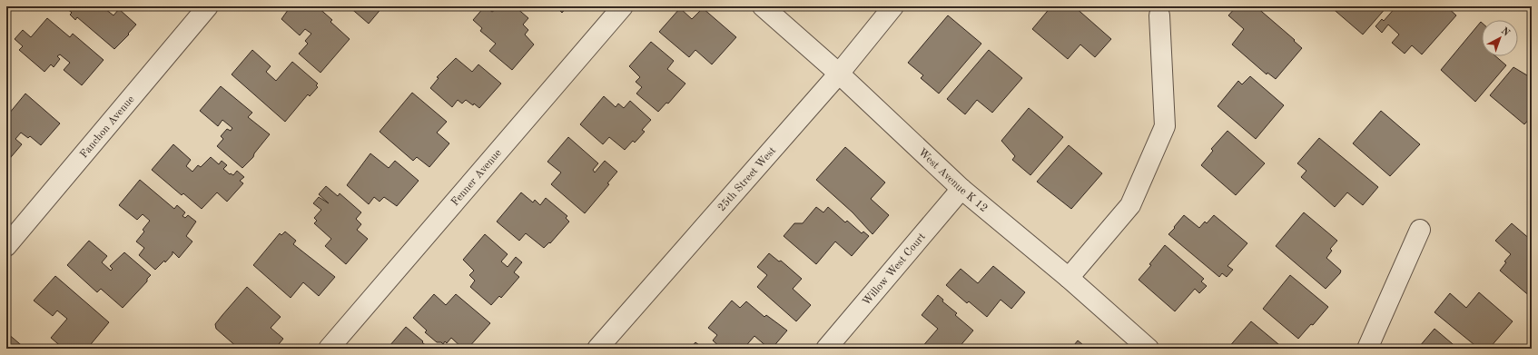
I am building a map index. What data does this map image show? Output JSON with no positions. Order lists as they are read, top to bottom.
{
  "streets": {
    "street": [
      "Fanchon Avenue",
      "Fenner Avenue",
      "25th Street West",
      "West Avenue K 12",
      "Willow West Court"
    ]
  },
  "crossings": [
    ["25th Street West", "West Avenue K 12"],
    ["West Avenue K 12", "Willow West Court"]
  ],
  "north": "top right"
}
